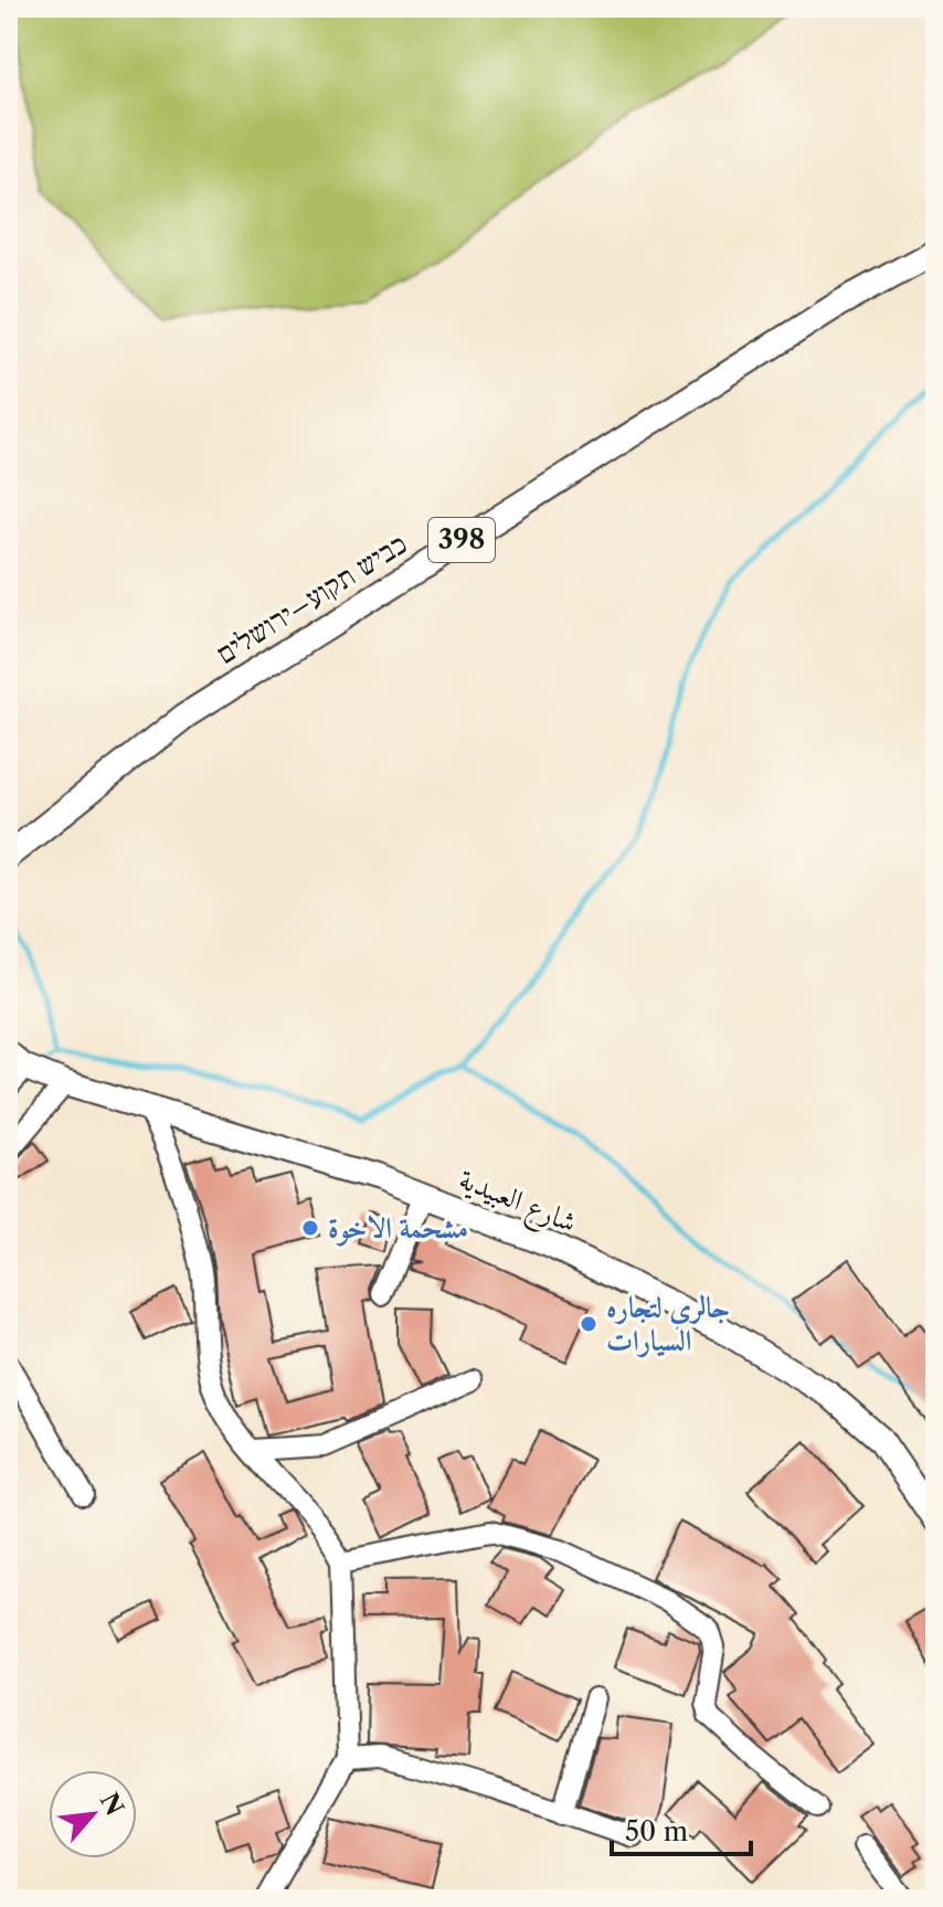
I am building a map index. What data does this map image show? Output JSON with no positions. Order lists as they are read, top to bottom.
{
  "streets": {
    "main road": ["398", "כביש תקוע–ירושלים", "شارع العبيدية"]
  },
  "places": ["مشحمة الاخوة", "جالري لتجاره السيارات"],
  "scale_bar": "50 m",
  "north": "top right"
}
